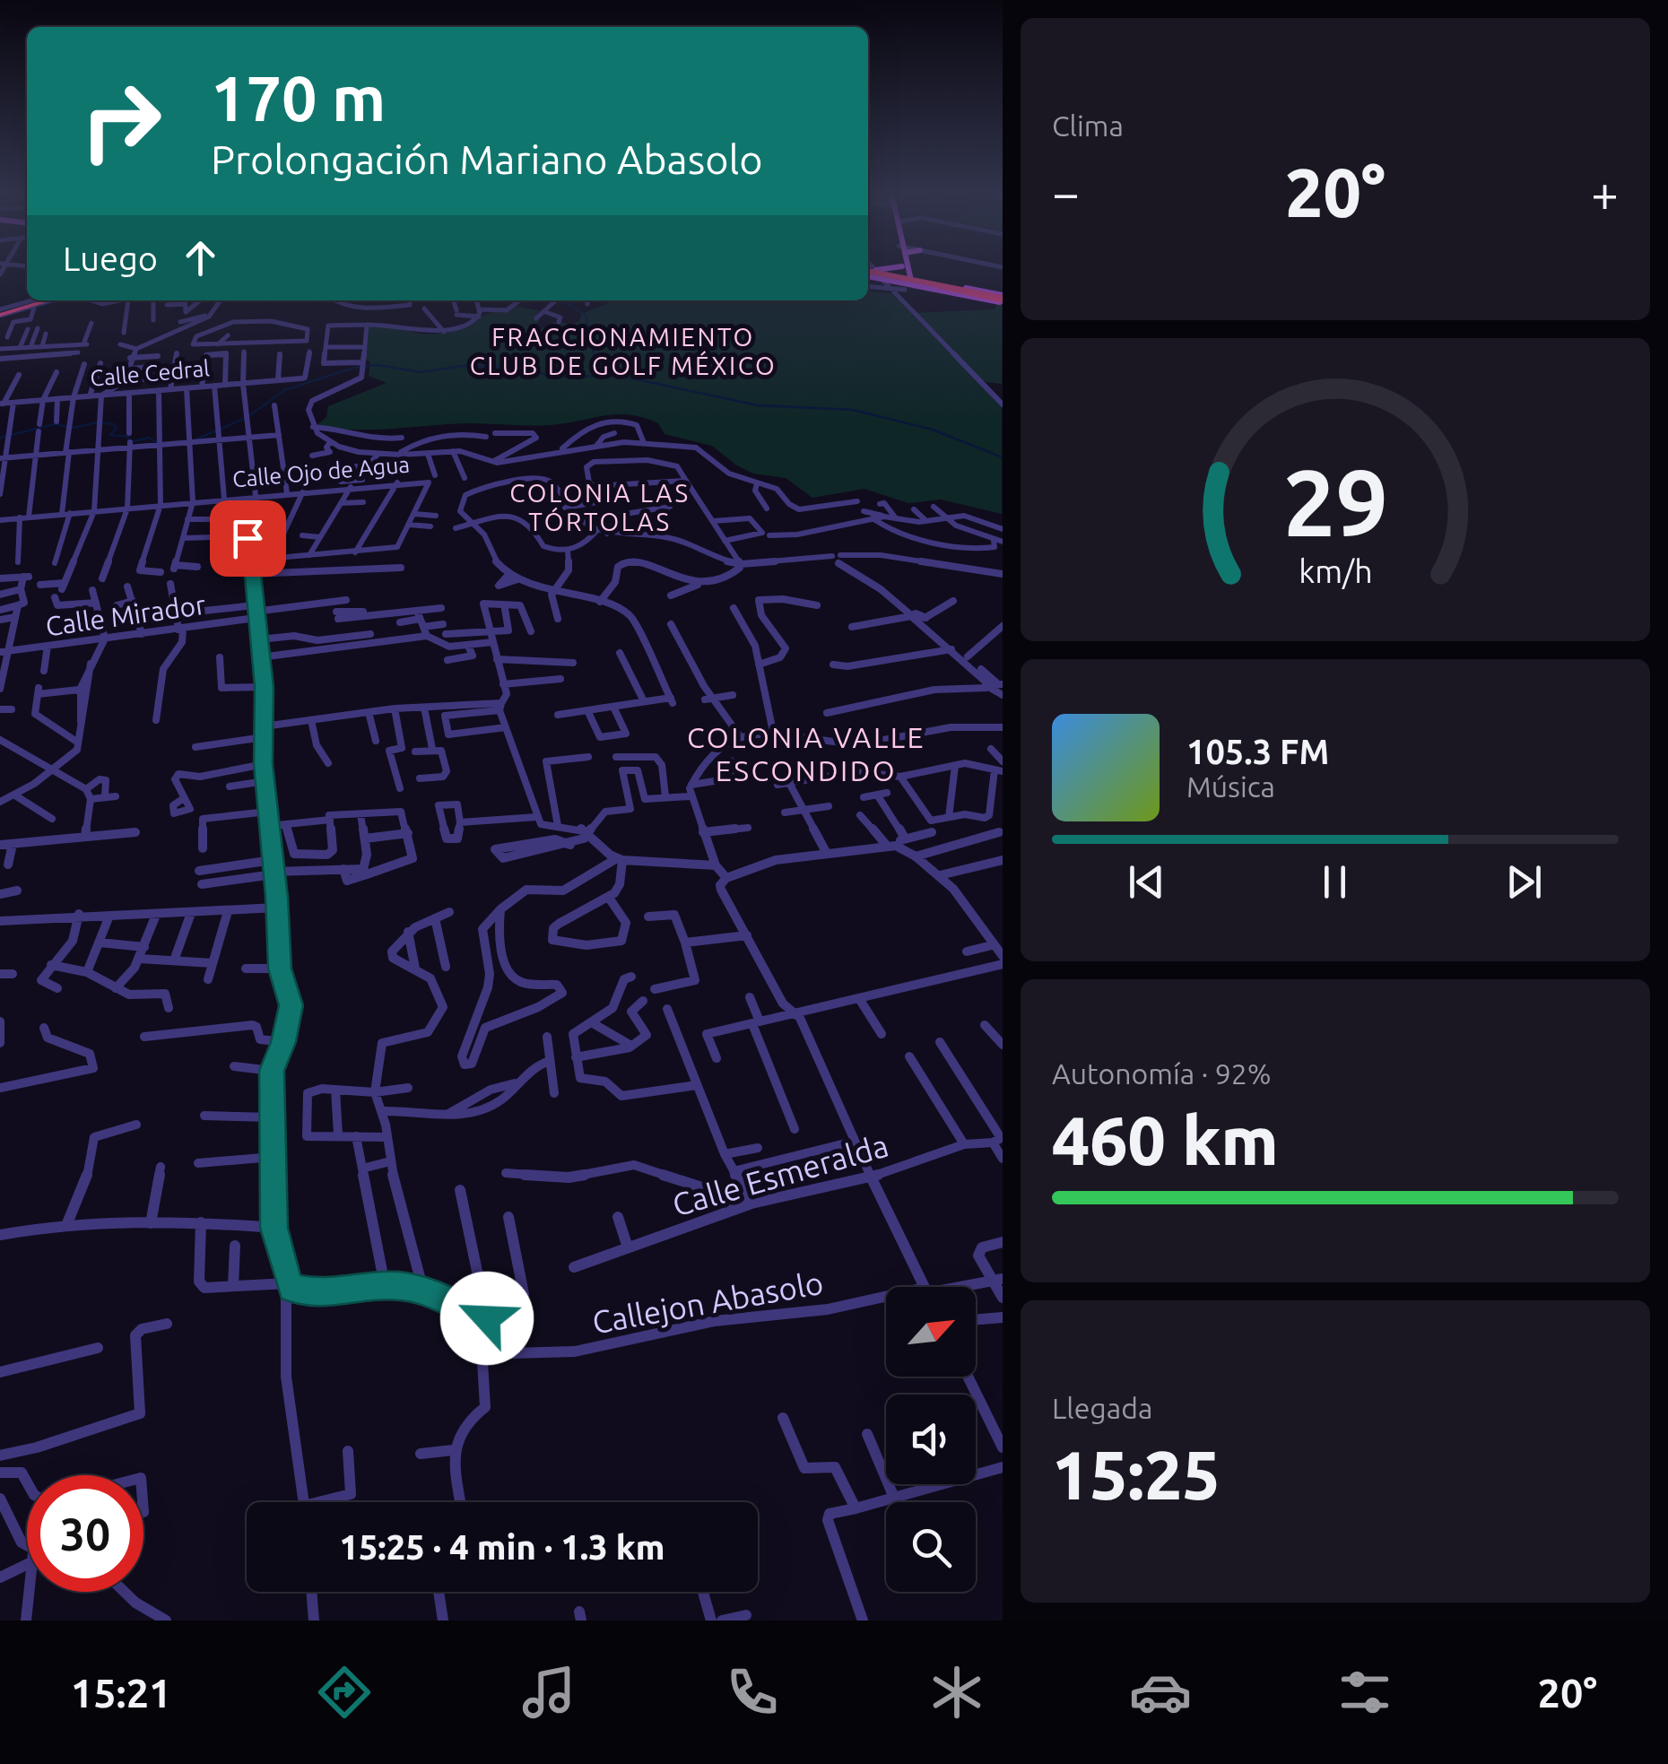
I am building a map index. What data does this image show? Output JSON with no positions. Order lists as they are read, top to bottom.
{
  "streets": {
    "street": [
      "Calle Cedral",
      "Calle Ojo de Agua",
      "Calle Mirador",
      "Calle Esmeralda",
      "Callejon Abasolo"
    ]
  },
  "districts": ["FRACCIONAMIENTO CLUB DE GOLF MÉXICO", "COLONIA LAS TÓRTOLAS", "COLONIA VALLE ESCONDIDO"],
  "north": "top right",
  "page": {
    "tile": [
      "Clima",
      ["Autonomía · 92%", "460 km"],
      ["Llegada", "15:25"]
    ],
    "turn": ["170 m", "Prolongación Mariano Abasolo"],
    "heat": ["−", "20°", "+"],
    "then": "Luego",
    "song": ["105.3 FM", "Música"],
    "limit": "30",
    "trip": "15:25 · 4 min · 1.3 km",
    "tabs": ["15:21", "20°"],
    "gauge": ["29", "km/h"]
  }
}
